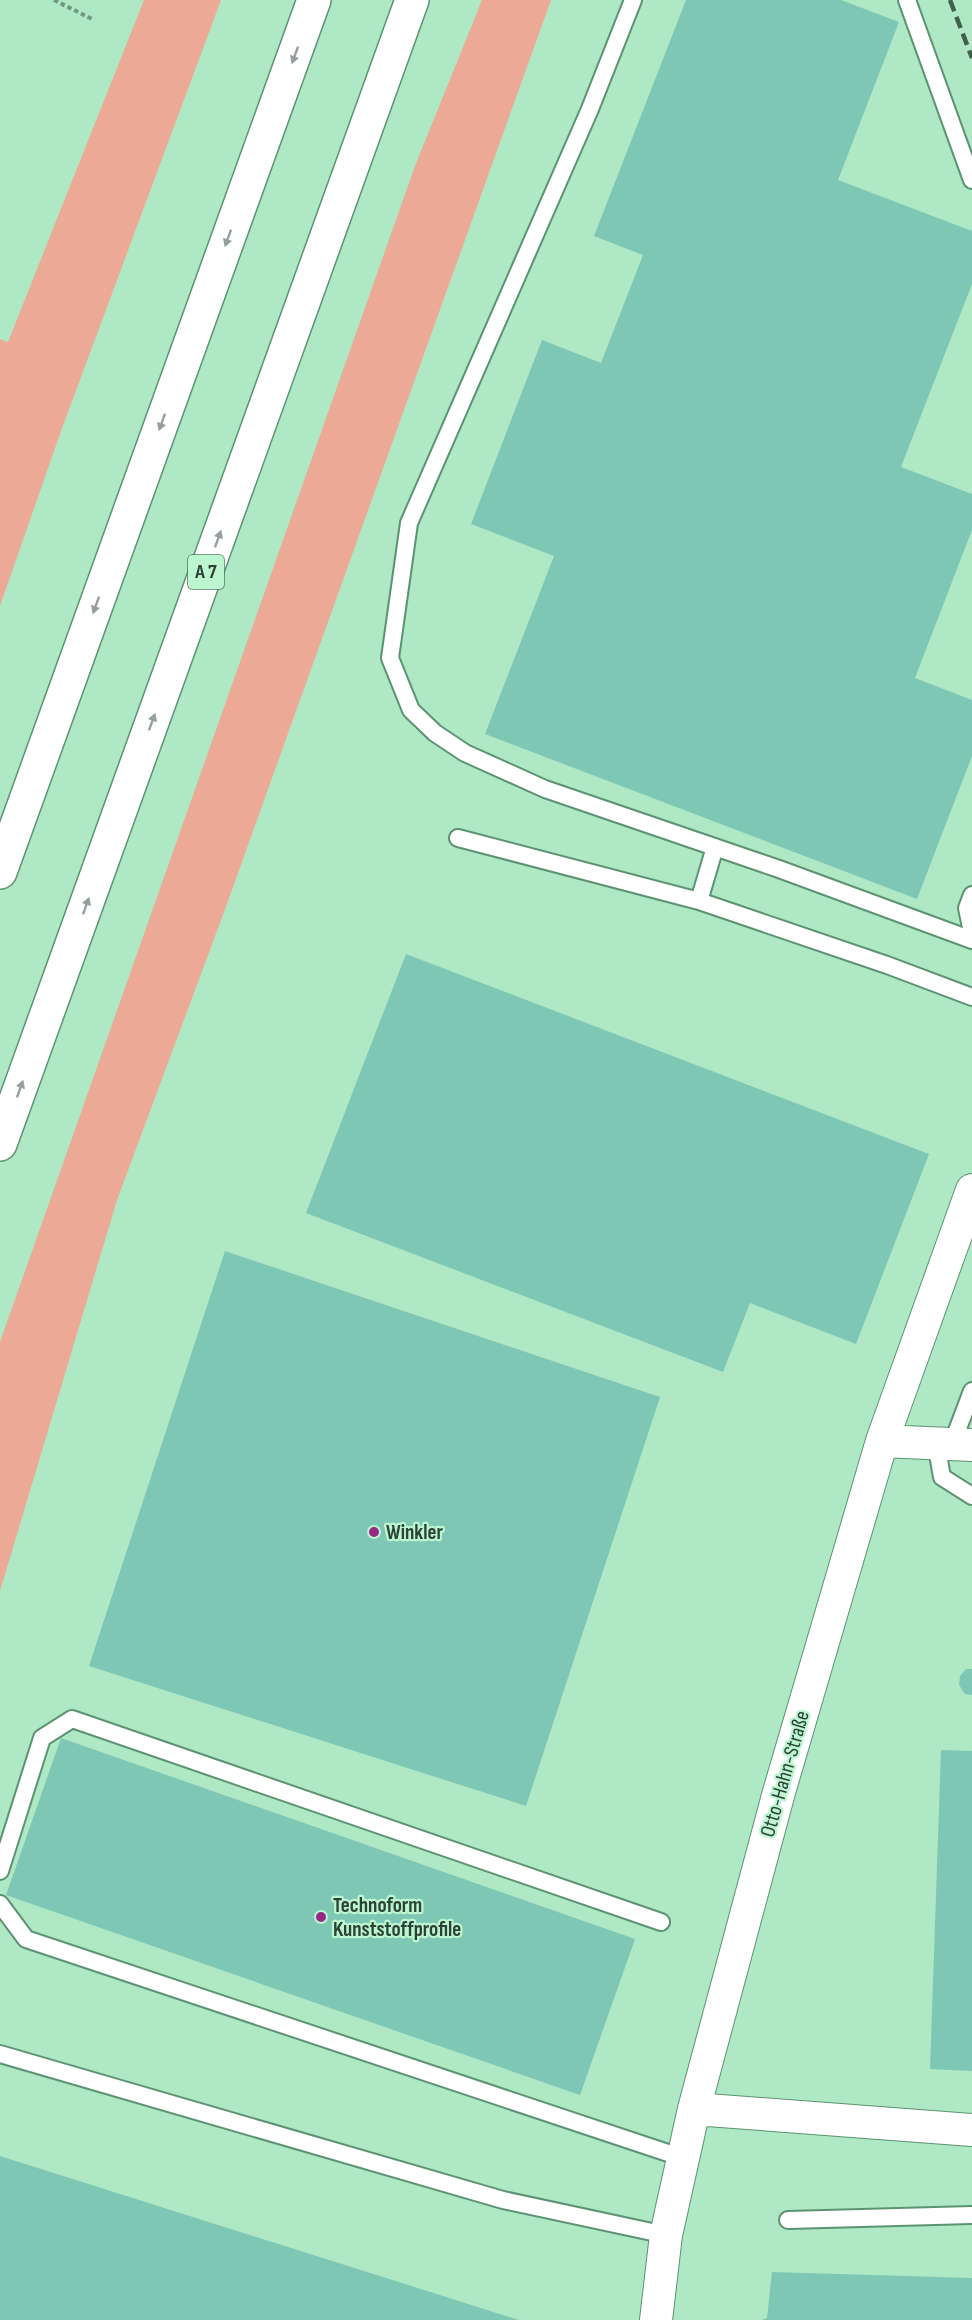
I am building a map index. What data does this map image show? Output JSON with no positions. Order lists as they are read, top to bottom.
{
  "streets": {
    "highway": ["A 7"],
    "street": ["Otto-Hahn-Straße"]
  },
  "places": ["Winkler", "Technoform Kunststoffprofile"]
}
